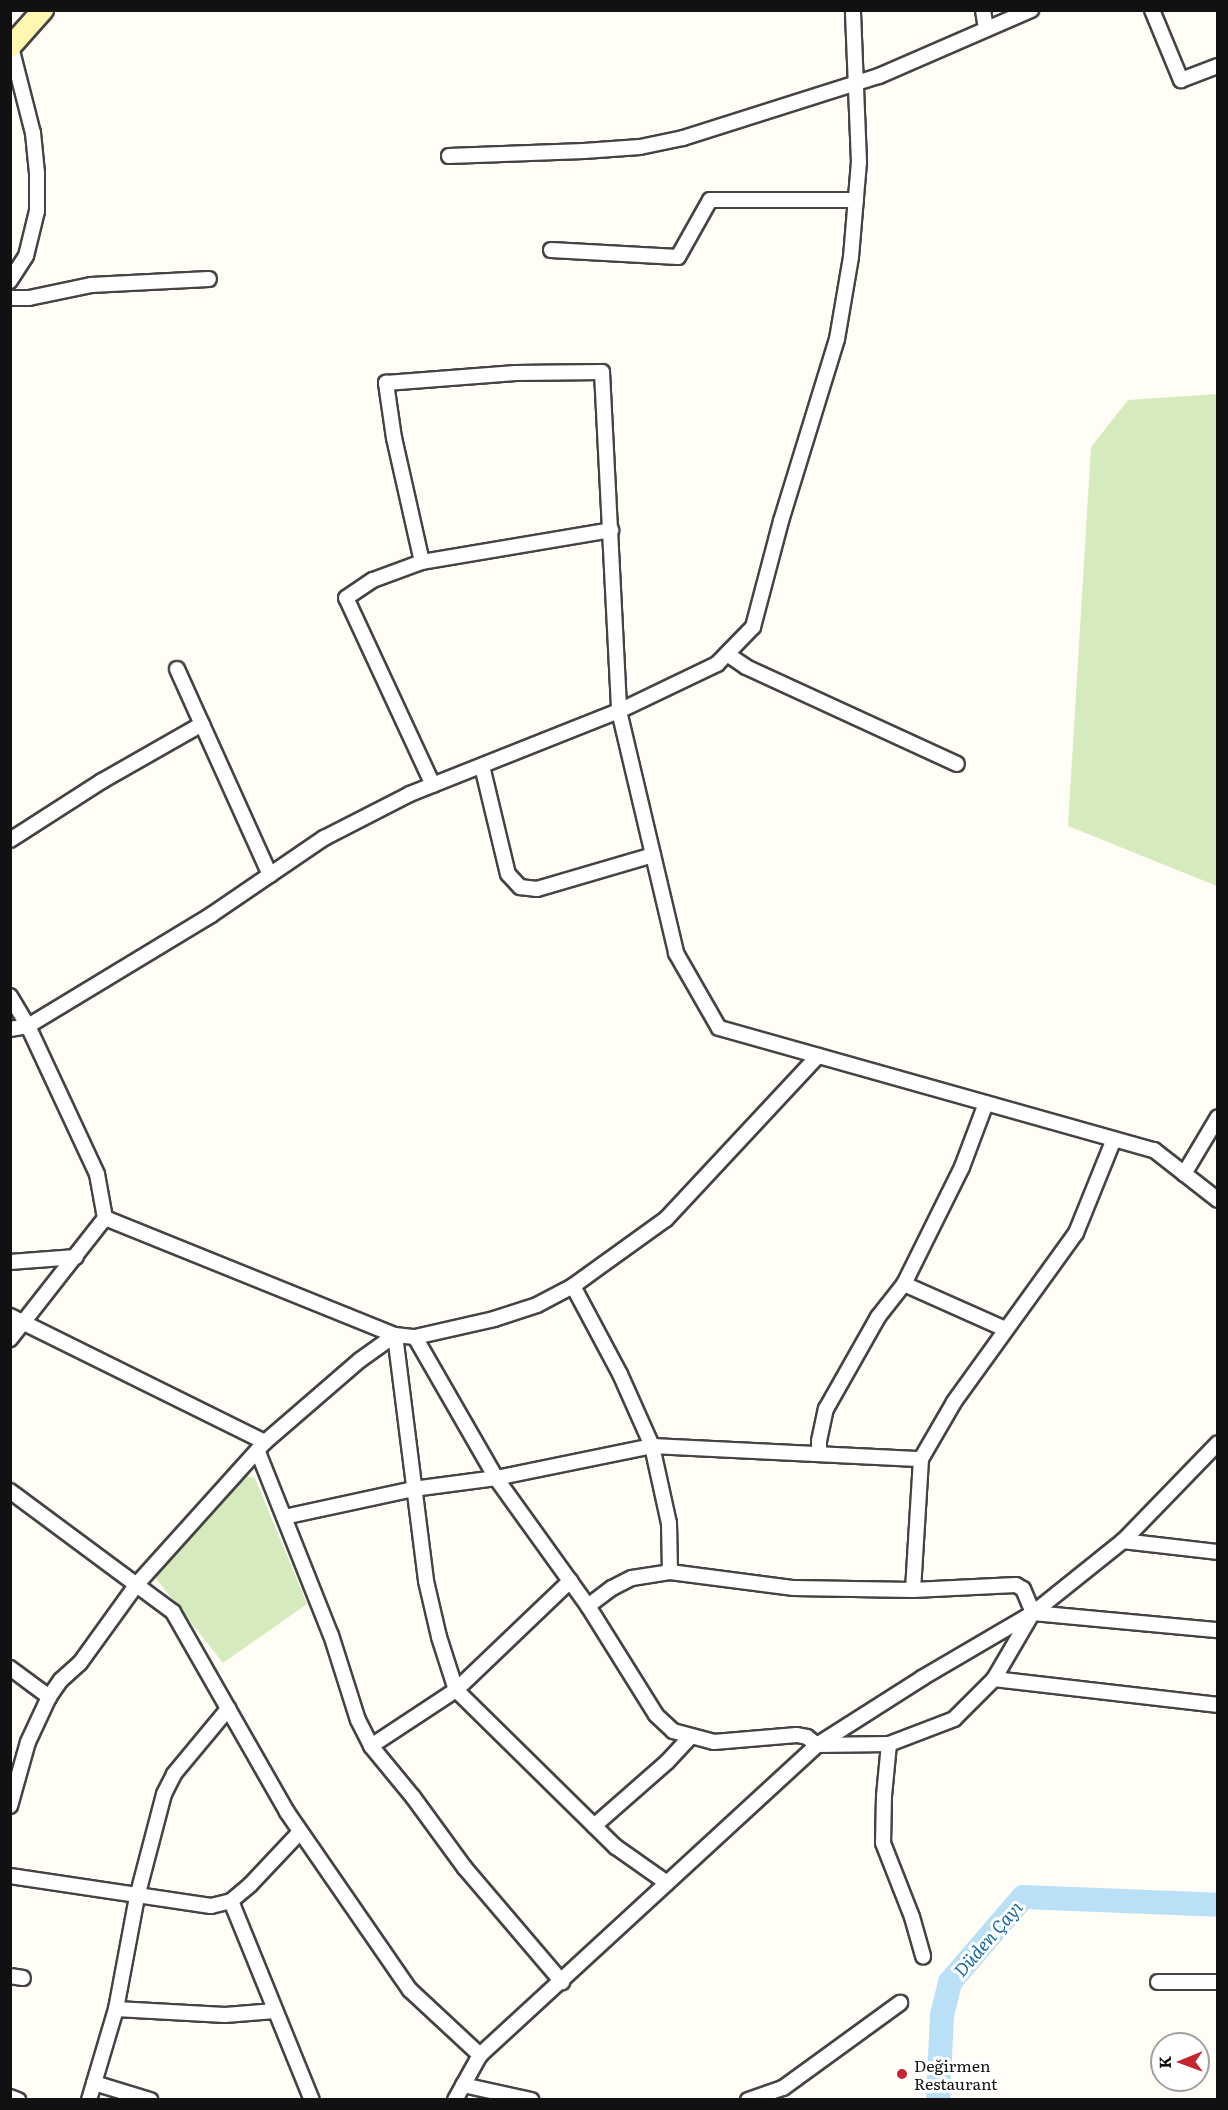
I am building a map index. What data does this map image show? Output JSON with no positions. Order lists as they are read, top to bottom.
{
  "water": ["Düden Çayı"],
  "places": ["Değirmen Restaurant"],
  "north": "left"
}
